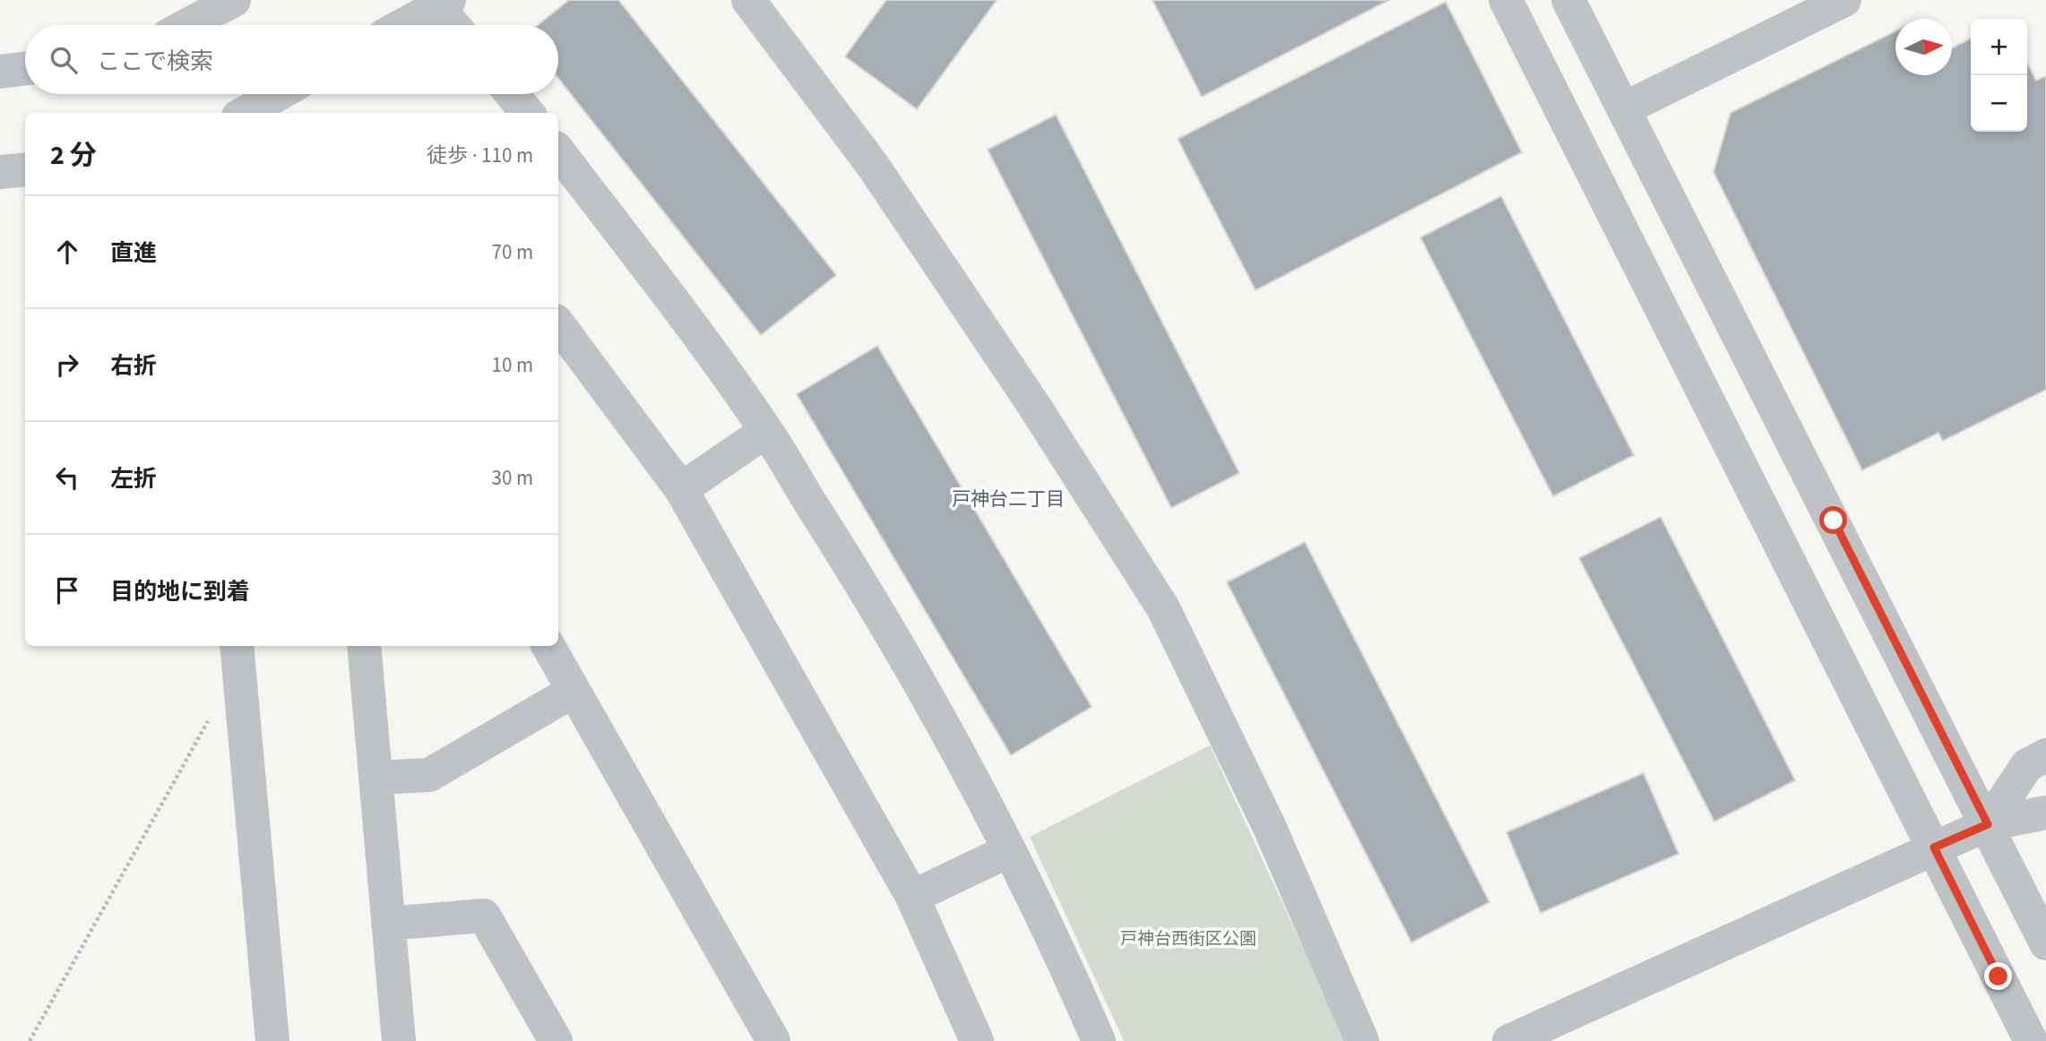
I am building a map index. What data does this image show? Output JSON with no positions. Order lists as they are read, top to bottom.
{
  "districts": ["戸神台二丁目"],
  "parks": ["戸神台西街区公園"],
  "north": "right",
  "page": {
    "map_buttons": ["+", "−"],
    "search": "ここで検索",
    "heading": ["2 分", "徒歩 · 110 m"],
    "list": [
      ["直進", "70 m"],
      ["右折", "10 m"],
      ["左折", "30 m"],
      "目的地に到着"
    ]
  }
}
